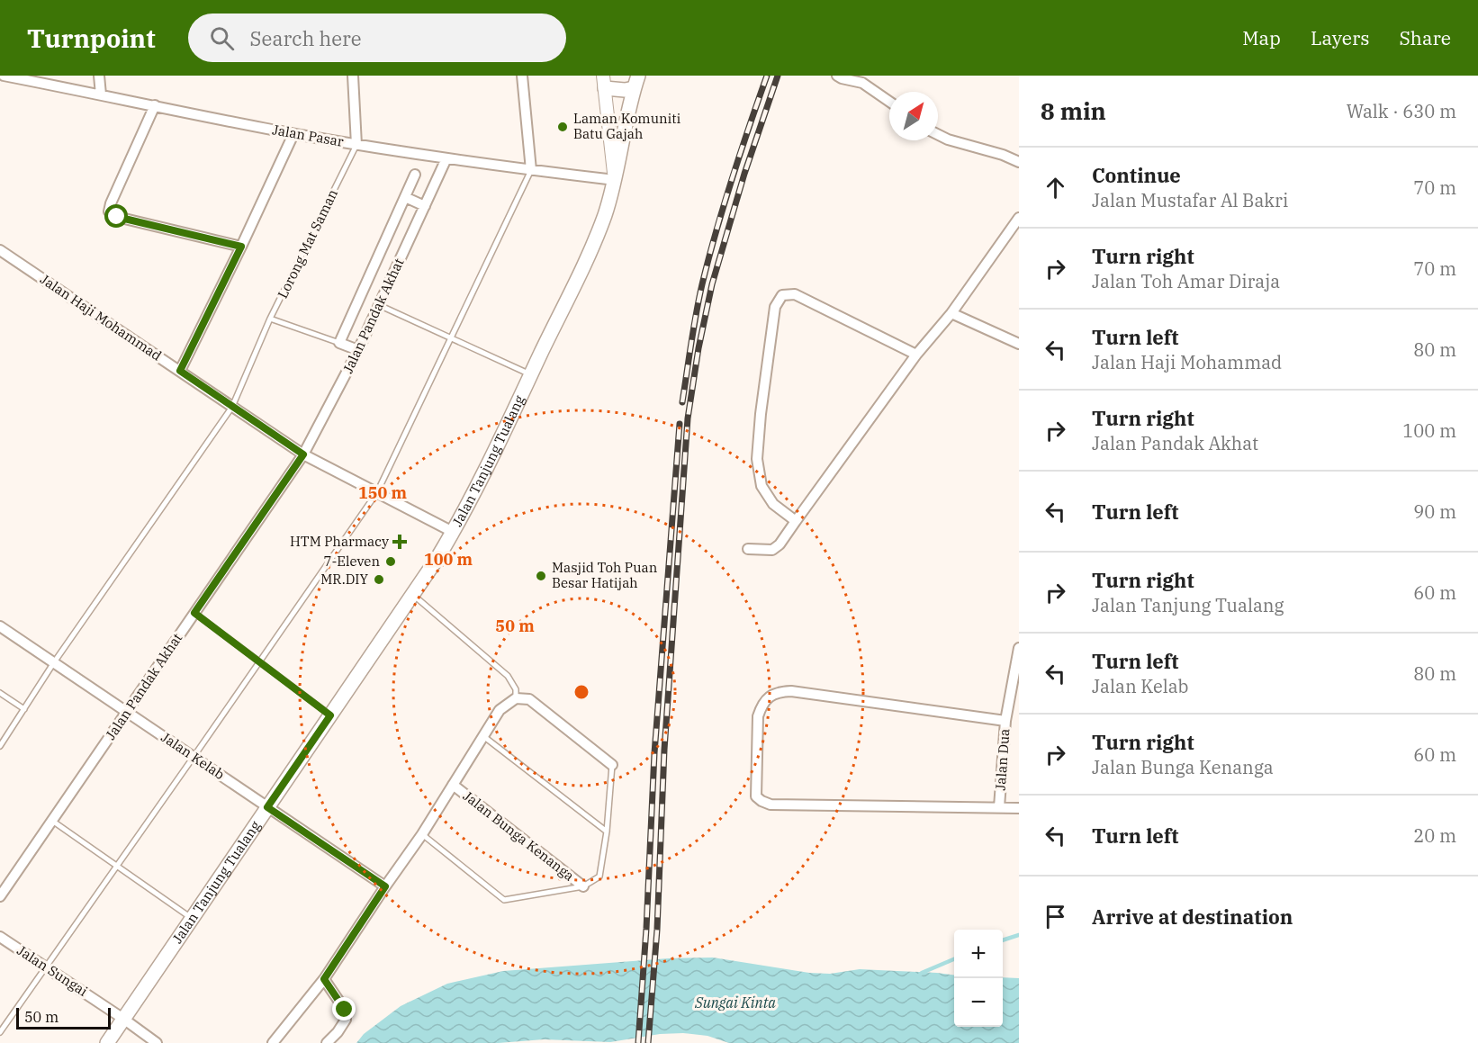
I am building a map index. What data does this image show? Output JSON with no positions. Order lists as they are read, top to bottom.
{
  "streets": {
    "main road": ["Jalan Tanjung Tualang"],
    "street": [
      "Jalan Pasar",
      "Lorong Mat Saman",
      "Jalan Pandak Akhat",
      "Jalan Haji Mohammad",
      "Jalan Kelab",
      "Jalan Dua",
      "Jalan Bunga Kenanga",
      "Jalan Sungai"
    ]
  },
  "crossings": [
    ["Jalan Pasar", "Lorong Mat Saman"],
    ["Jalan Pasar", "Jalan Pandak Akhat"],
    ["Jalan Pasar", "Jalan Tanjung Tualang"],
    ["Lorong Mat Saman", "Jalan Haji Mohammad"],
    ["Lorong Mat Saman", "Jalan Kelab"],
    ["Jalan Pandak Akhat", "Jalan Haji Mohammad"],
    ["Jalan Pandak Akhat", "Jalan Kelab"],
    ["Jalan Haji Mohammad", "Jalan Tanjung Tualang"],
    ["Jalan Tanjung Tualang", "Jalan Kelab"],
    ["Jalan Tanjung Tualang", "Jalan Sungai"],
    ["Jalan Kelab", "Jalan Bunga Kenanga"]
  ],
  "water": ["Sungai Kinta"],
  "places": {
    "other": [
      "Laman Komuniti Batu Gajah",
      "7-Eleven",
      "Masjid Toh Puan Besar Hatijah",
      "MR.DIY"
    ],
    "health": ["HTM Pharmacy"]
  },
  "scale_bar": "50 m",
  "north": "top right",
  "page": {
    "header": "Turnpoint",
    "search": "Search here",
    "nav": ["Map", "Layers", "Share"],
    "heading": ["8 min", "Walk · 630 m"],
    "list": [
      ["Continue", "Jalan Mustafar Al Bakri", "70 m"],
      ["Turn right", "Jalan Toh Amar Diraja", "70 m"],
      ["Turn left", "Jalan Haji Mohammad", "80 m"],
      ["Turn right", "Jalan Pandak Akhat", "100 m"],
      ["Turn left", "90 m"],
      ["Turn right", "Jalan Tanjung Tualang", "60 m"],
      ["Turn left", "Jalan Kelab", "80 m"],
      ["Turn right", "Jalan Bunga Kenanga", "60 m"],
      ["Turn left", "20 m"],
      "Arrive at destination"
    ],
    "map_buttons": ["+", "−"],
    "scale": "50 m"
  },
  "rings": ["150 m", "100 m", "50 m"]
}
